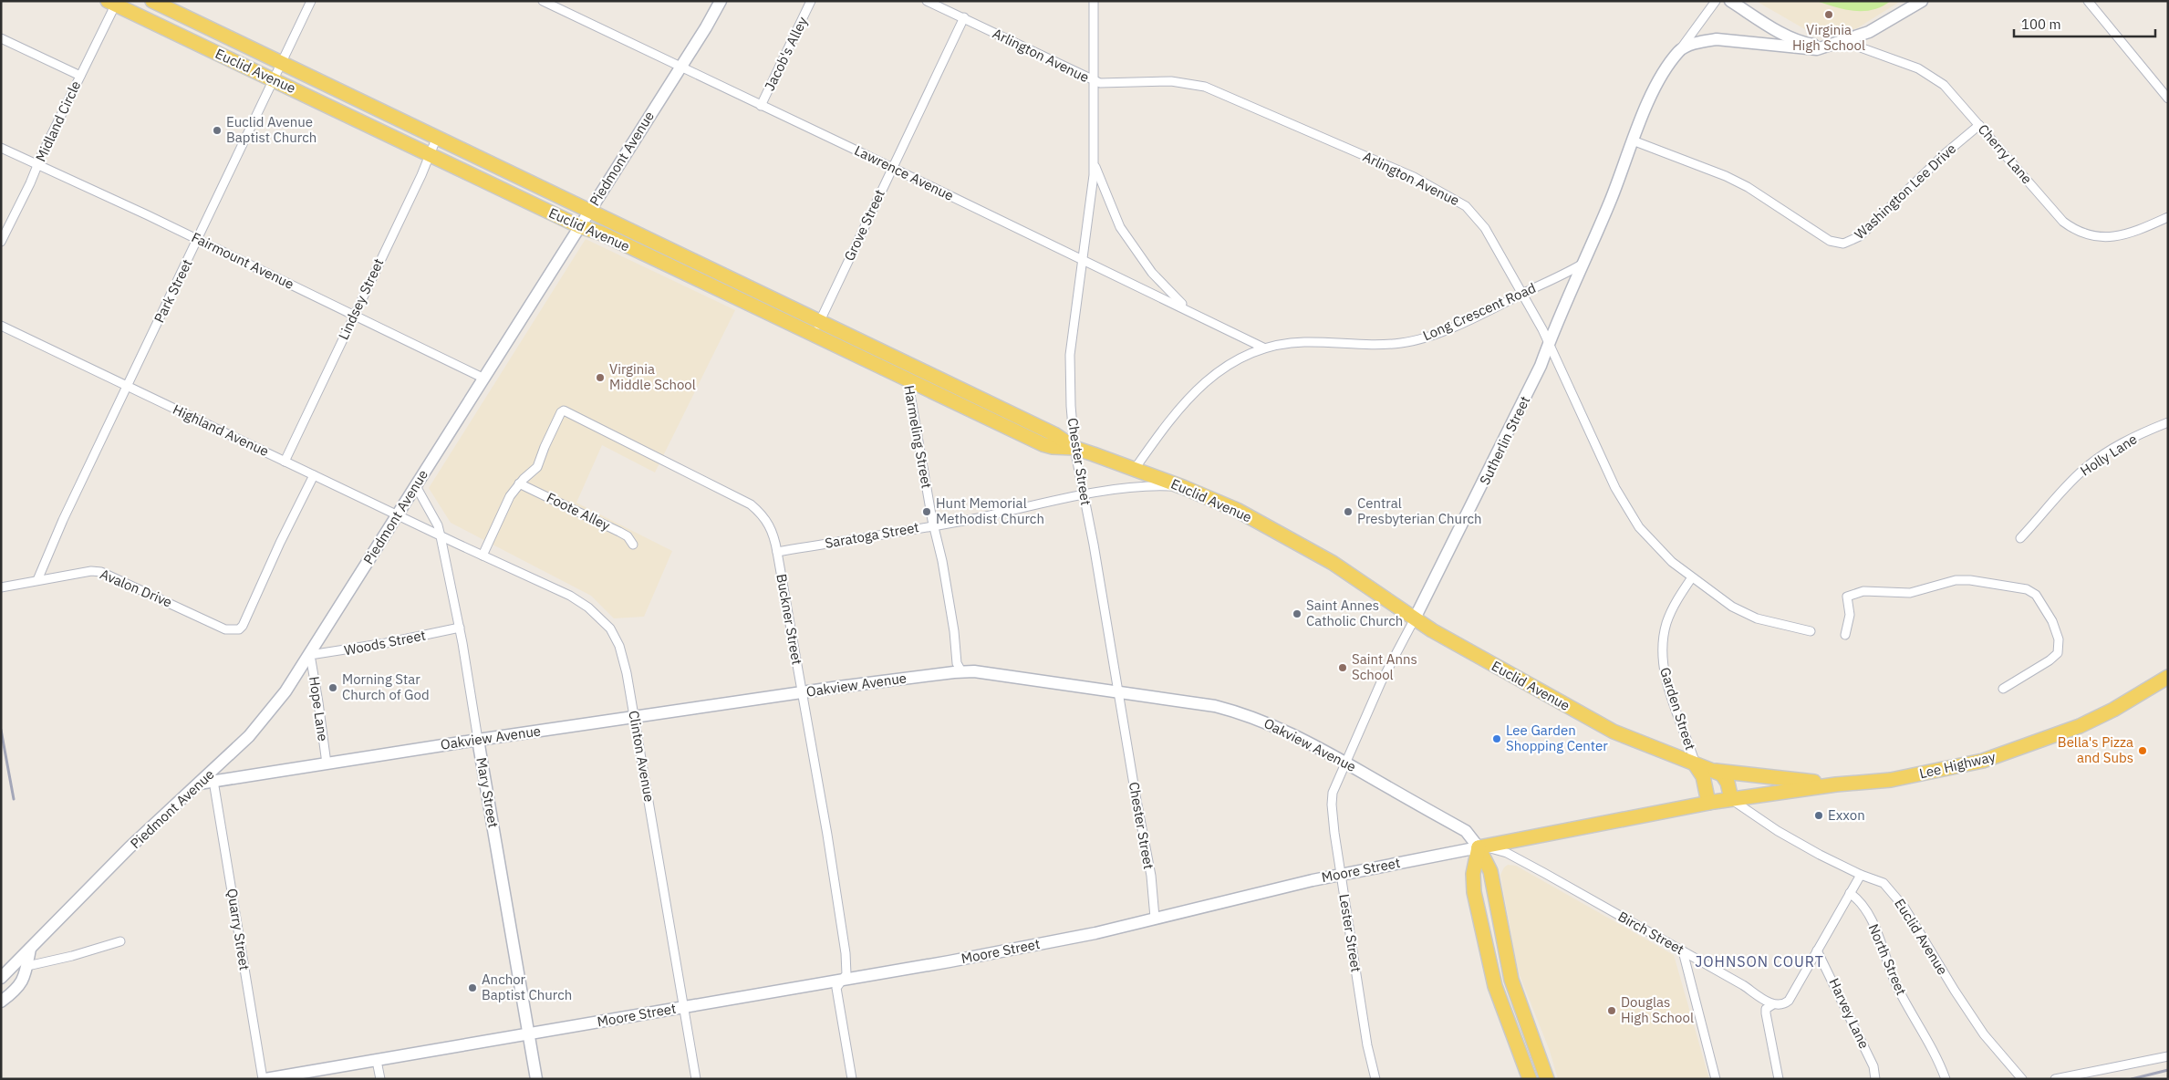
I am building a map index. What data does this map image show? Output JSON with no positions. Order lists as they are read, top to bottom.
{
  "streets": {
    "main road": ["Euclid Avenue", "Lee Highway", "Moore Street"],
    "street": [
      "Jacob's Alley",
      "Arlington Avenue",
      "Midland Circle",
      "Cherry Lane",
      "Piedmont Avenue",
      "Lawrence Avenue",
      "Washington Lee Drive",
      "Grove Street",
      "Fairmount Avenue",
      "Park Street",
      "Lindsey Street",
      "Long Crescent Road",
      "Highland Avenue",
      "Harmeling Street",
      "Sutherlin Street",
      "Holly Lane",
      "Chester Street",
      "Foote Alley",
      "Saratoga Street",
      "Avalon Drive",
      "Buckner Street",
      "Woods Street",
      "Oakview Avenue",
      "Hope Lane",
      "Garden Street",
      "Clinton Avenue",
      "Mary Street",
      "Quarry Street",
      "Lester Street",
      "Birch Street",
      "North Street",
      "Harvey Lane"
    ]
  },
  "crossings": [
    ["Jacob's Alley", "Lawrence Avenue"],
    ["Arlington Avenue", "Grove Street"],
    ["Arlington Avenue", "Long Crescent Road"],
    ["Arlington Avenue", "Sutherlin Street"],
    ["Arlington Avenue", "Chester Street"],
    ["Arlington Avenue", "Garden Street"],
    ["Euclid Avenue", "Midland Circle"],
    ["Euclid Avenue", "Piedmont Avenue"],
    ["Euclid Avenue", "Grove Street"],
    ["Euclid Avenue", "Park Street"],
    ["Euclid Avenue", "Lindsey Street"],
    ["Euclid Avenue", "Long Crescent Road"],
    ["Euclid Avenue", "Harmeling Street"],
    ["Euclid Avenue", "Sutherlin Street"],
    ["Euclid Avenue", "Chester Street"],
    ["Euclid Avenue", "Saratoga Street"],
    ["Euclid Avenue", "Garden Street"],
    ["Euclid Avenue", "Lee Highway"],
    ["Euclid Avenue", "Moore Street"],
    ["Midland Circle", "Fairmount Avenue"],
    ["Cherry Lane", "Washington Lee Drive"],
    ["Piedmont Avenue", "Lawrence Avenue"],
    ["Piedmont Avenue", "Fairmount Avenue"],
    ["Piedmont Avenue", "Highland Avenue"],
    ["Piedmont Avenue", "Woods Street"],
    ["Piedmont Avenue", "Oakview Avenue"],
    ["Piedmont Avenue", "Hope Lane"],
    ["Piedmont Avenue", "Mary Street"],
    ["Lawrence Avenue", "Grove Street"],
    ["Lawrence Avenue", "Long Crescent Road"],
    ["Lawrence Avenue", "Chester Street"],
    ["Fairmount Avenue", "Park Street"],
    ["Fairmount Avenue", "Lindsey Street"],
    ["Park Street", "Highland Avenue"],
    ["Park Street", "Avalon Drive"],
    ["Lindsey Street", "Highland Avenue"],
    ["Long Crescent Road", "Sutherlin Street"],
    ["Highland Avenue", "Avalon Drive"],
    ["Highland Avenue", "Clinton Avenue"],
    ["Highland Avenue", "Mary Street"],
    ["Harmeling Street", "Saratoga Street"],
    ["Harmeling Street", "Oakview Avenue"],
    ["Sutherlin Street", "Oakview Avenue"],
    ["Sutherlin Street", "Lester Street"],
    ["Chester Street", "Saratoga Street"],
    ["Chester Street", "Oakview Avenue"],
    ["Chester Street", "Moore Street"],
    ["Foote Alley", "Buckner Street"],
    ["Saratoga Street", "Buckner Street"],
    ["Buckner Street", "Oakview Avenue"],
    ["Buckner Street", "Moore Street"],
    ["Woods Street", "Hope Lane"],
    ["Woods Street", "Mary Street"],
    ["Oakview Avenue", "Hope Lane"],
    ["Oakview Avenue", "Clinton Avenue"],
    ["Oakview Avenue", "Mary Street"],
    ["Oakview Avenue", "Moore Street"],
    ["Oakview Avenue", "Quarry Street"],
    ["Oakview Avenue", "Lester Street"],
    ["Oakview Avenue", "Birch Street"],
    ["Clinton Avenue", "Mary Street"],
    ["Clinton Avenue", "Moore Street"],
    ["Lee Highway", "Moore Street"],
    ["Mary Street", "Moore Street"],
    ["Moore Street", "Quarry Street"],
    ["Moore Street", "Lester Street"],
    ["Moore Street", "Birch Street"]
  ],
  "districts": ["JOHNSON COURT"],
  "places": [
    "Virginia High School",
    "Euclid Avenue Baptist Church",
    "Virginia Middle School",
    "Hunt Memorial Methodist Church",
    "Central Presbyterian Church",
    "Saint Annes Catholic Church",
    "Saint Anns School",
    "Morning Star Church of God",
    "Lee Garden Shopping Center",
    "Bella's Pizza and Subs",
    "Exxon",
    "Anchor Baptist Church",
    "Douglas High School"
  ],
  "scale_bar": "100 m"
}
